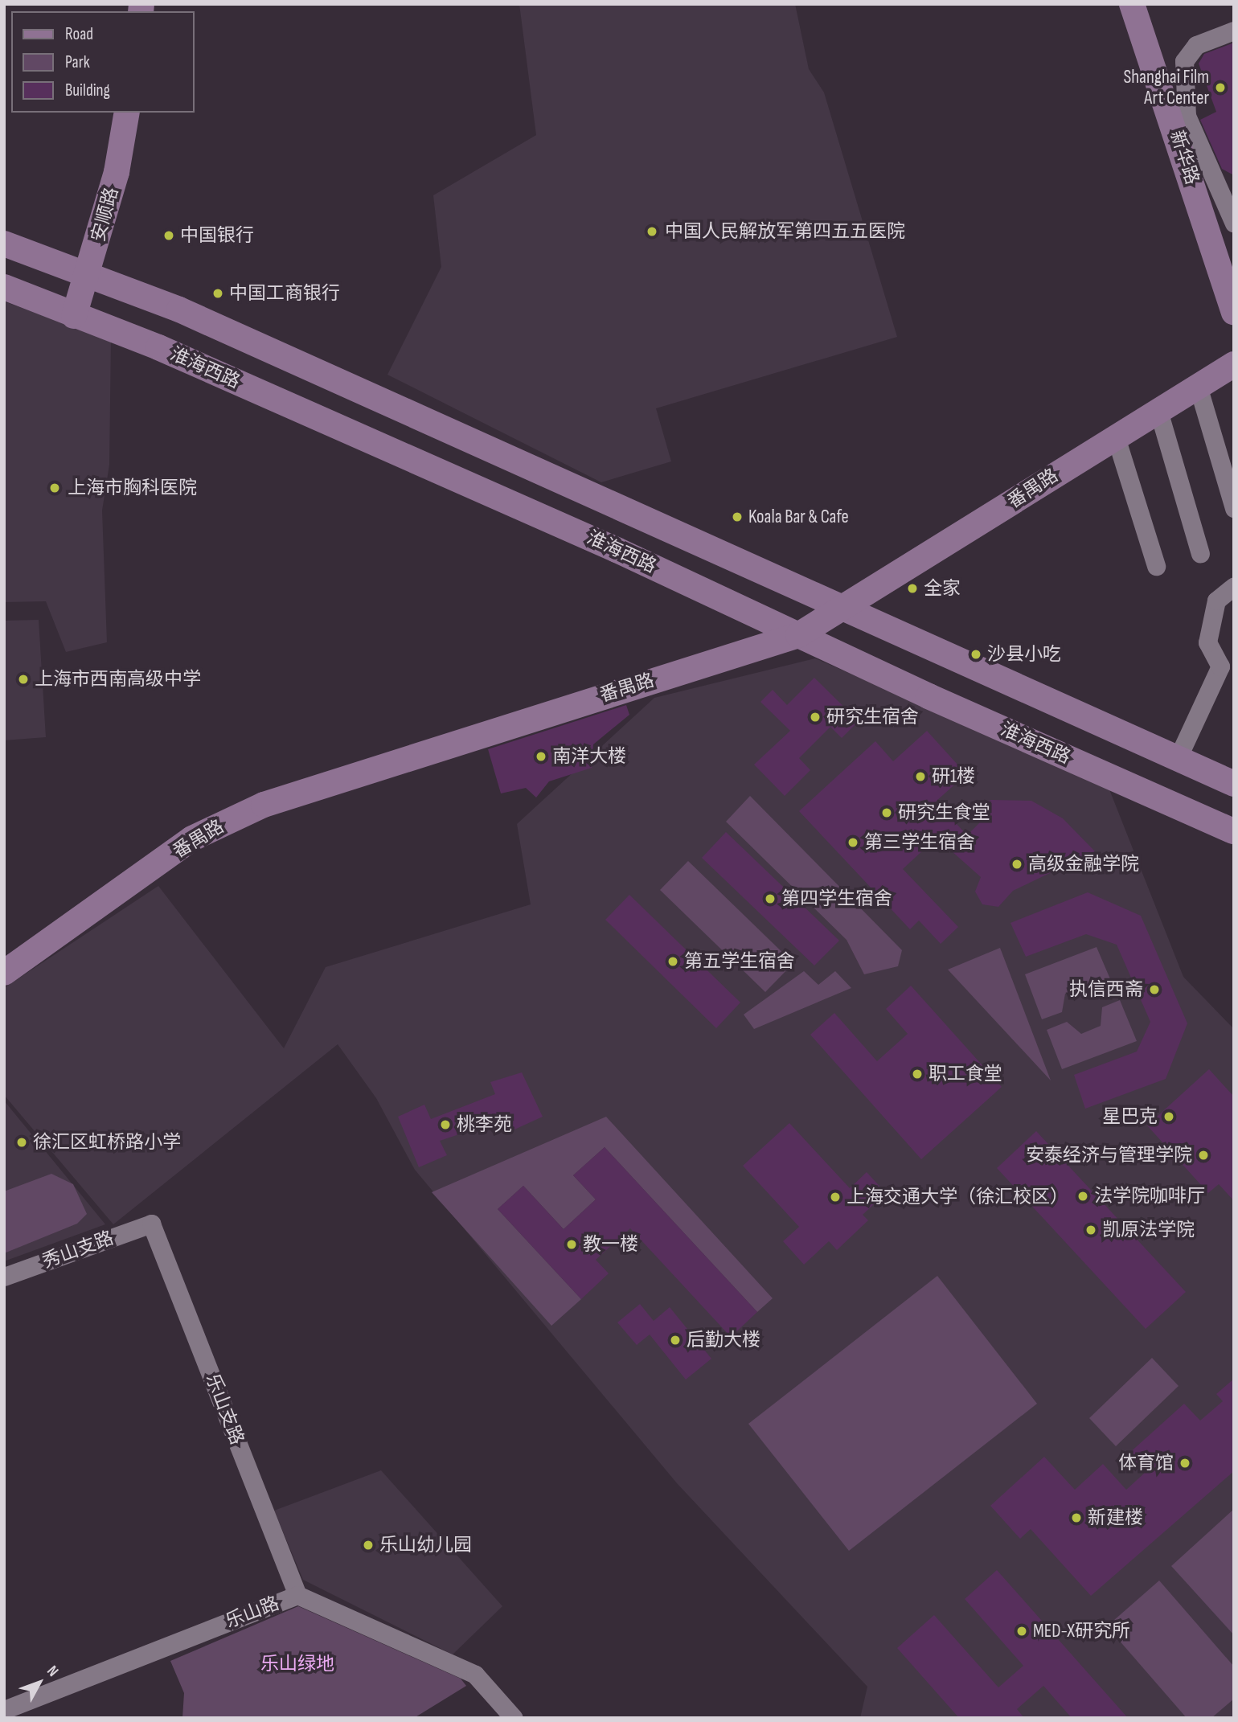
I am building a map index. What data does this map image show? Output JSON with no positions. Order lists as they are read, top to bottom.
{
  "streets": {
    "main road": [
      "新华路",
      "安顺路",
      "淮海西路",
      "番禺路"
    ],
    "street": ["秀山支路", "乐山支路", "乐山路"]
  },
  "crossings": [
    ["安顺路", "淮海西路"],
    ["淮海西路", "番禺路"],
    ["秀山支路", "乐山支路"],
    ["乐山支路", "乐山路"]
  ],
  "parks": ["乐山绿地"],
  "places": [
    "Shanghai Film Art Center",
    "中国人民解放军第四五五医院",
    "中国银行",
    "中国工商银行",
    "上海市胸科医院",
    "Koala Bar & Cafe",
    "全家",
    "沙县小吃",
    "上海市西南高级中学",
    "研究生宿舍",
    "南洋大楼",
    "研1楼",
    "研究生食堂",
    "第三学生宿舍",
    "高级金融学院",
    "第四学生宿舍",
    "第五学生宿舍",
    "执信西斋",
    "职工食堂",
    "星巴克",
    "桃李苑",
    "徐汇区虹桥路小学",
    "安泰经济与管理学院",
    "法学院咖啡厅",
    "上海交通大学（徐汇校区）",
    "凯原法学院",
    "教一楼",
    "后勤大楼",
    "体育馆",
    "新建楼",
    "乐山幼儿园",
    "MED-X研究所"
  ],
  "legend": ["Road", "Park", "Building"],
  "north": "top right"
}
